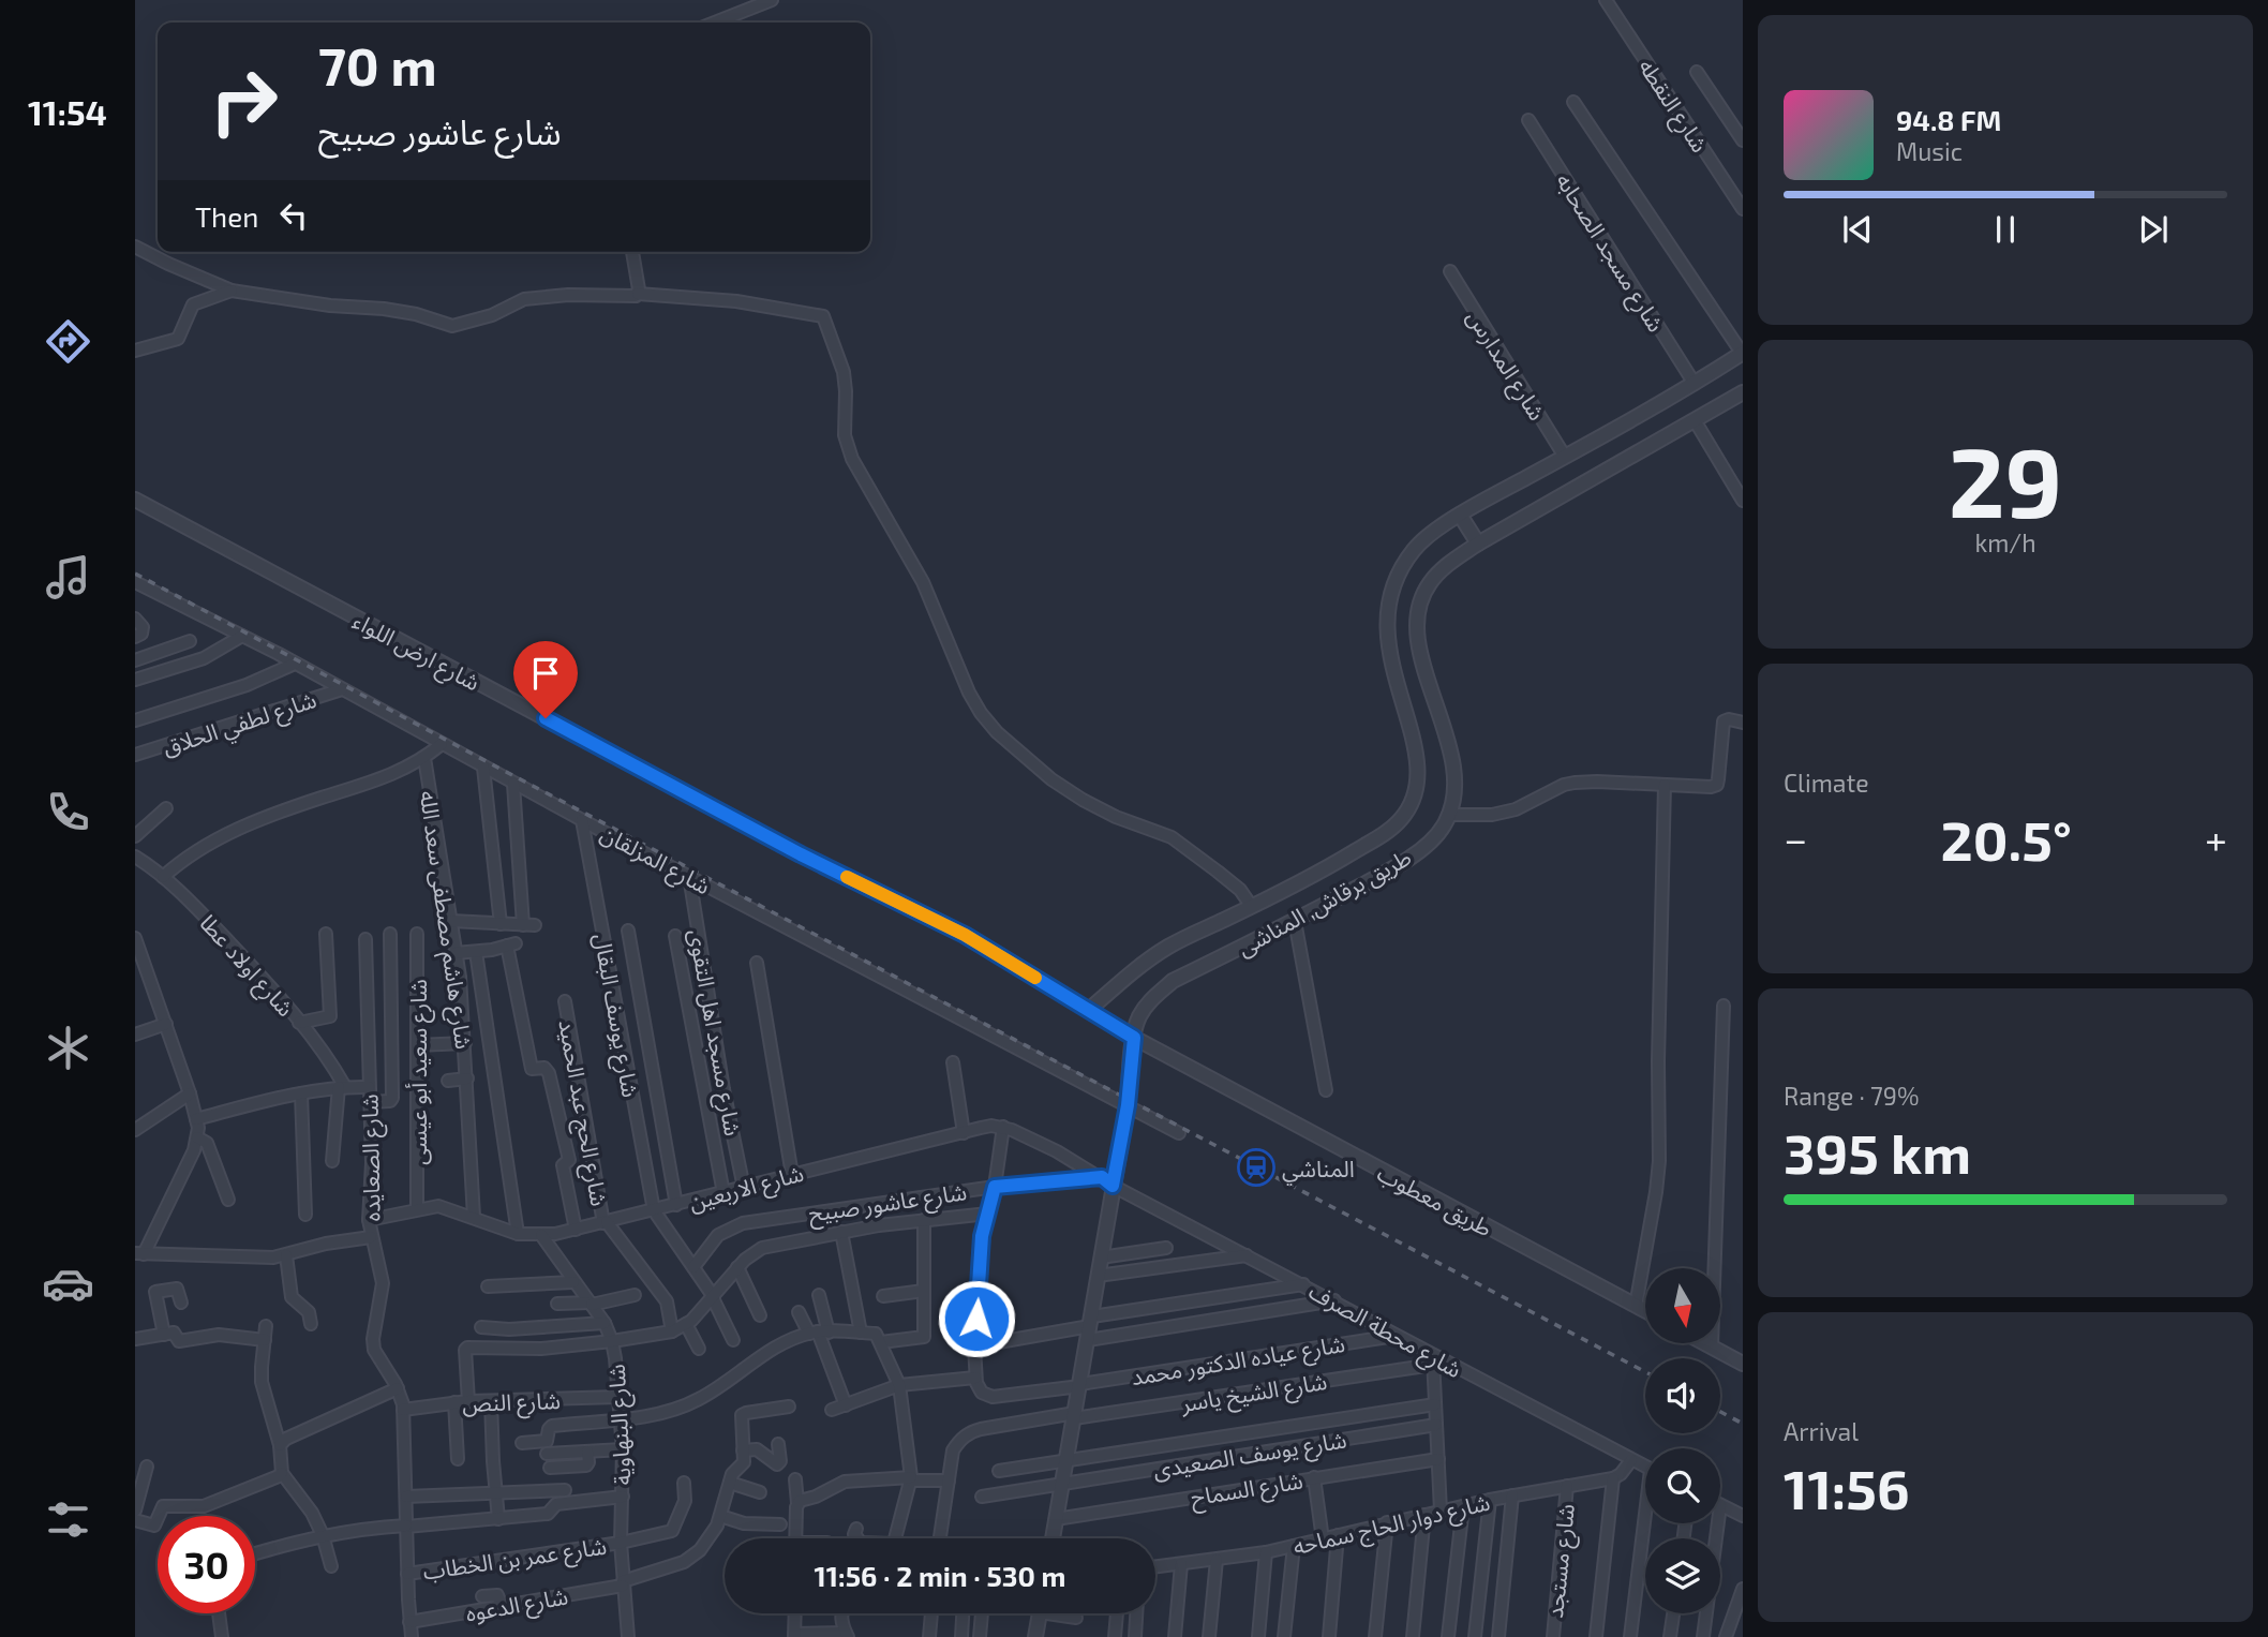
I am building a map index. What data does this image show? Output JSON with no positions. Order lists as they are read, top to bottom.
{
  "streets": {
    "street": [
      "شارع النقطه",
      "شارع مسجد الصحابه",
      "شارع المدارس",
      "شارع ارض اللواء",
      "شارع لطفي الحلاق",
      "شارع المزلقان",
      "طريق برقاش, المناشى",
      "شارع هاشم مصطفى سعد الله",
      "شارع اولاد عطا",
      "شارع يوسف البقال",
      "شارع مسجد اهل التقوى",
      "شارع سعيد أبو عيسى",
      "شارع الحج عبد الحميد",
      "شارع الصعايده",
      "شارع الاربعين",
      "طريق معطوب",
      "شارع عاشور صبيح",
      "شارع محطة الصرف",
      "شارع عياده الدكتور محمد",
      "شارع الشيخ ياسر",
      "شارع النص",
      "شارع البنهاوية",
      "شارع يوسف الصعيدى",
      "شارع السماح",
      "شارع دوار الحاج سماحه",
      "شارع عمر بن الخطاب",
      "شارع مستجد",
      "شارع الدعوه"
    ]
  },
  "crossings": [
    ["شارع مسجد الصحابه", "طريق برقاش, المناشى"],
    ["شارع المدارس", "طريق برقاش, المناشى"],
    ["شارع ارض اللواء", "طريق برقاش, المناشى"],
    ["شارع ارض اللواء", "طريق معطوب"],
    ["شارع لطفي الحلاق", "شارع المزلقان"],
    ["شارع المزلقان", "طريق برقاش, المناشى"],
    ["شارع المزلقان", "شارع يوسف البقال"],
    ["شارع المزلقان", "شارع مسجد اهل التقوى"],
    ["طريق برقاش, المناشى", "طريق معطوب"],
    ["طريق برقاش, المناشى", "شارع عاشور صبيح"],
    ["طريق برقاش, المناشى", "شارع محطة الصرف"],
    ["طريق برقاش, المناشى", "شارع عياده الدكتور محمد"],
    ["طريق برقاش, المناشى", "شارع الشيخ ياسر"],
    ["طريق برقاش, المناشى", "شارع يوسف الصعيدى"],
    ["طريق برقاش, المناشى", "شارع السماح"],
    ["شارع هاشم مصطفى سعد الله", "شارع الاربعين"],
    ["شارع يوسف البقال", "شارع الاربعين"],
    ["شارع مسجد اهل التقوى", "شارع الاربعين"],
    ["شارع سعيد أبو عيسى", "شارع الاربعين"],
    ["شارع الحج عبد الحميد", "شارع الاربعين"],
    ["شارع الصعايده", "شارع الاربعين"],
    ["شارع الصعايده", "شارع النص"],
    ["شارع الصعايده", "شارع عمر بن الخطاب"],
    ["شارع الصعايده", "شارع الدعوه"],
    ["شارع الاربعين", "شارع البنهاوية"],
    ["شارع عاشور صبيح", "شارع محطة الصرف"],
    ["شارع محطة الصرف", "شارع عياده الدكتور محمد"],
    ["شارع محطة الصرف", "شارع الشيخ ياسر"],
    ["شارع النص", "شارع البنهاوية"],
    ["شارع البنهاوية", "شارع عمر بن الخطاب"],
    ["شارع البنهاوية", "شارع الدعوه"],
    ["شارع دوار الحاج سماحه", "شارع مستجد"]
  ],
  "places": {
    "station": ["المناشي"]
  },
  "north": "bottom",
  "page": {
    "tabs": "11:54",
    "turn": ["70 m", "شارع عاشور صبيح"],
    "song": ["94.8 FM", "Music"],
    "then": "Then",
    "tile": [
      ["29", "km/h"],
      "Climate",
      ["Range · 79%", "395 km"],
      ["Arrival", "11:56"]
    ],
    "heat": ["−", "20.5°", "+"],
    "limit": "30",
    "trip": "11:56 · 2 min · 530 m"
  }
}
